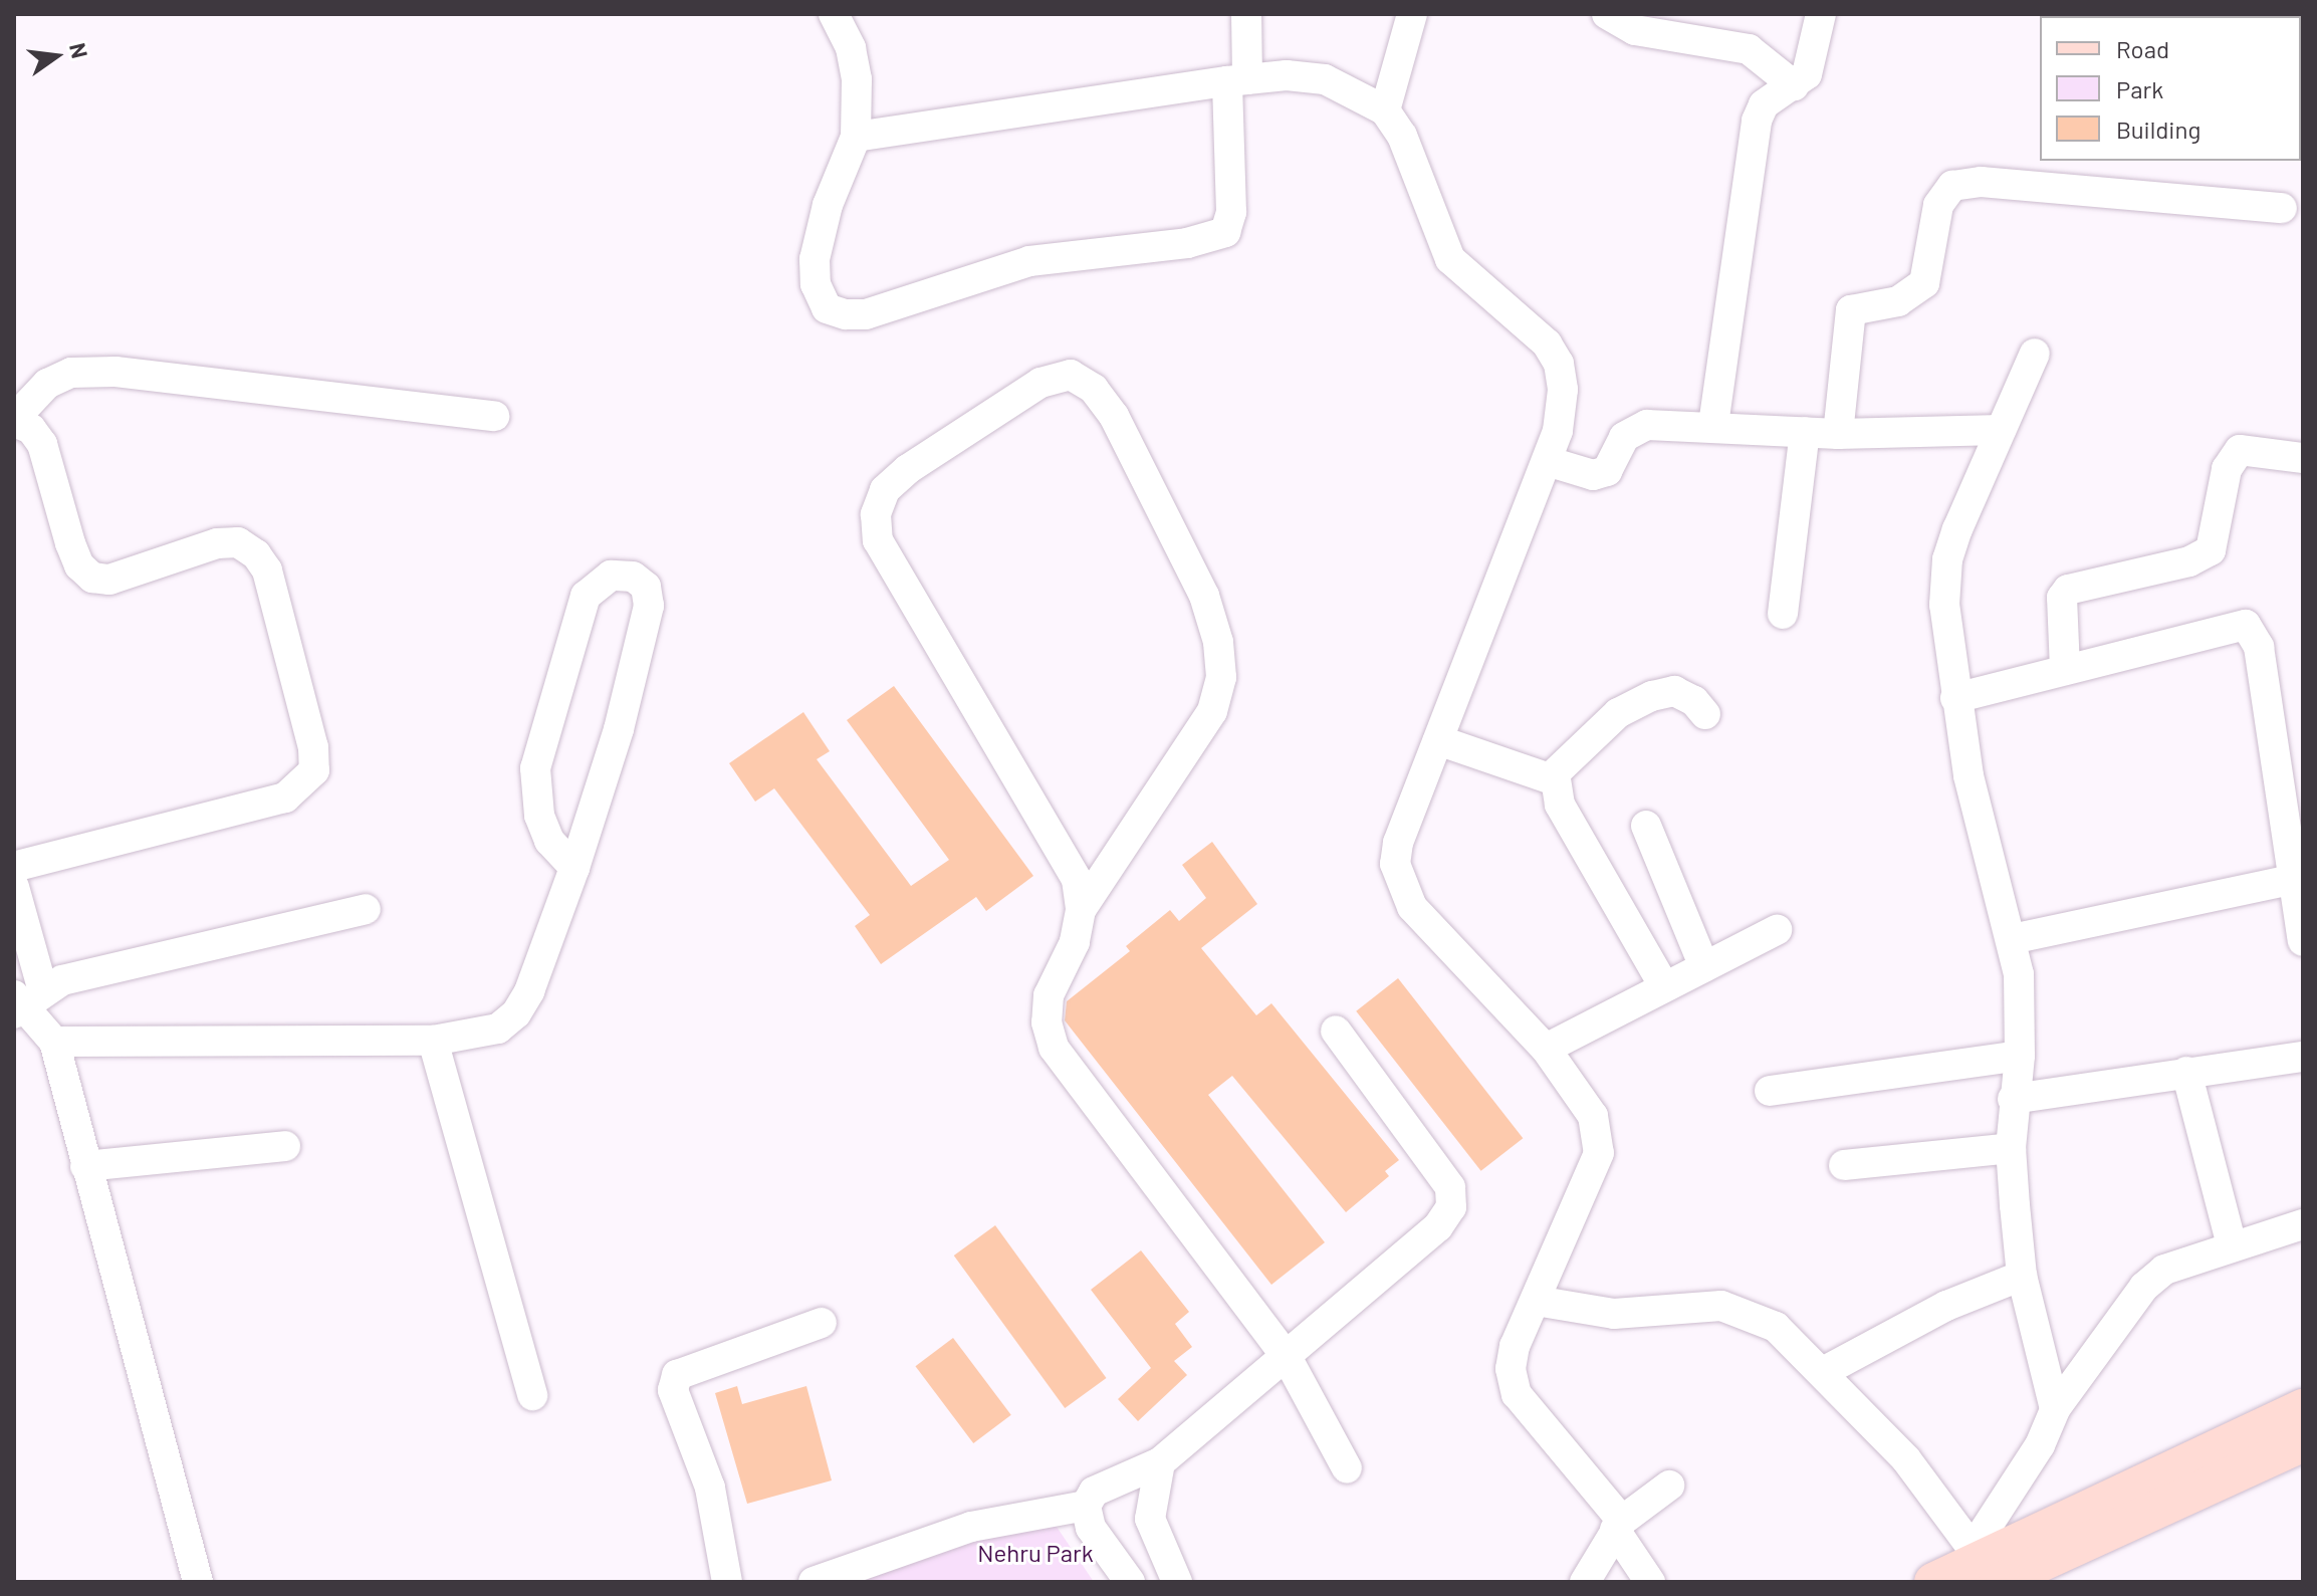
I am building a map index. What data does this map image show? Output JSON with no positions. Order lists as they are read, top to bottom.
{
  "parks": ["Nehru Park"],
  "legend": ["Road", "Park", "Building"],
  "north": "right"
}
